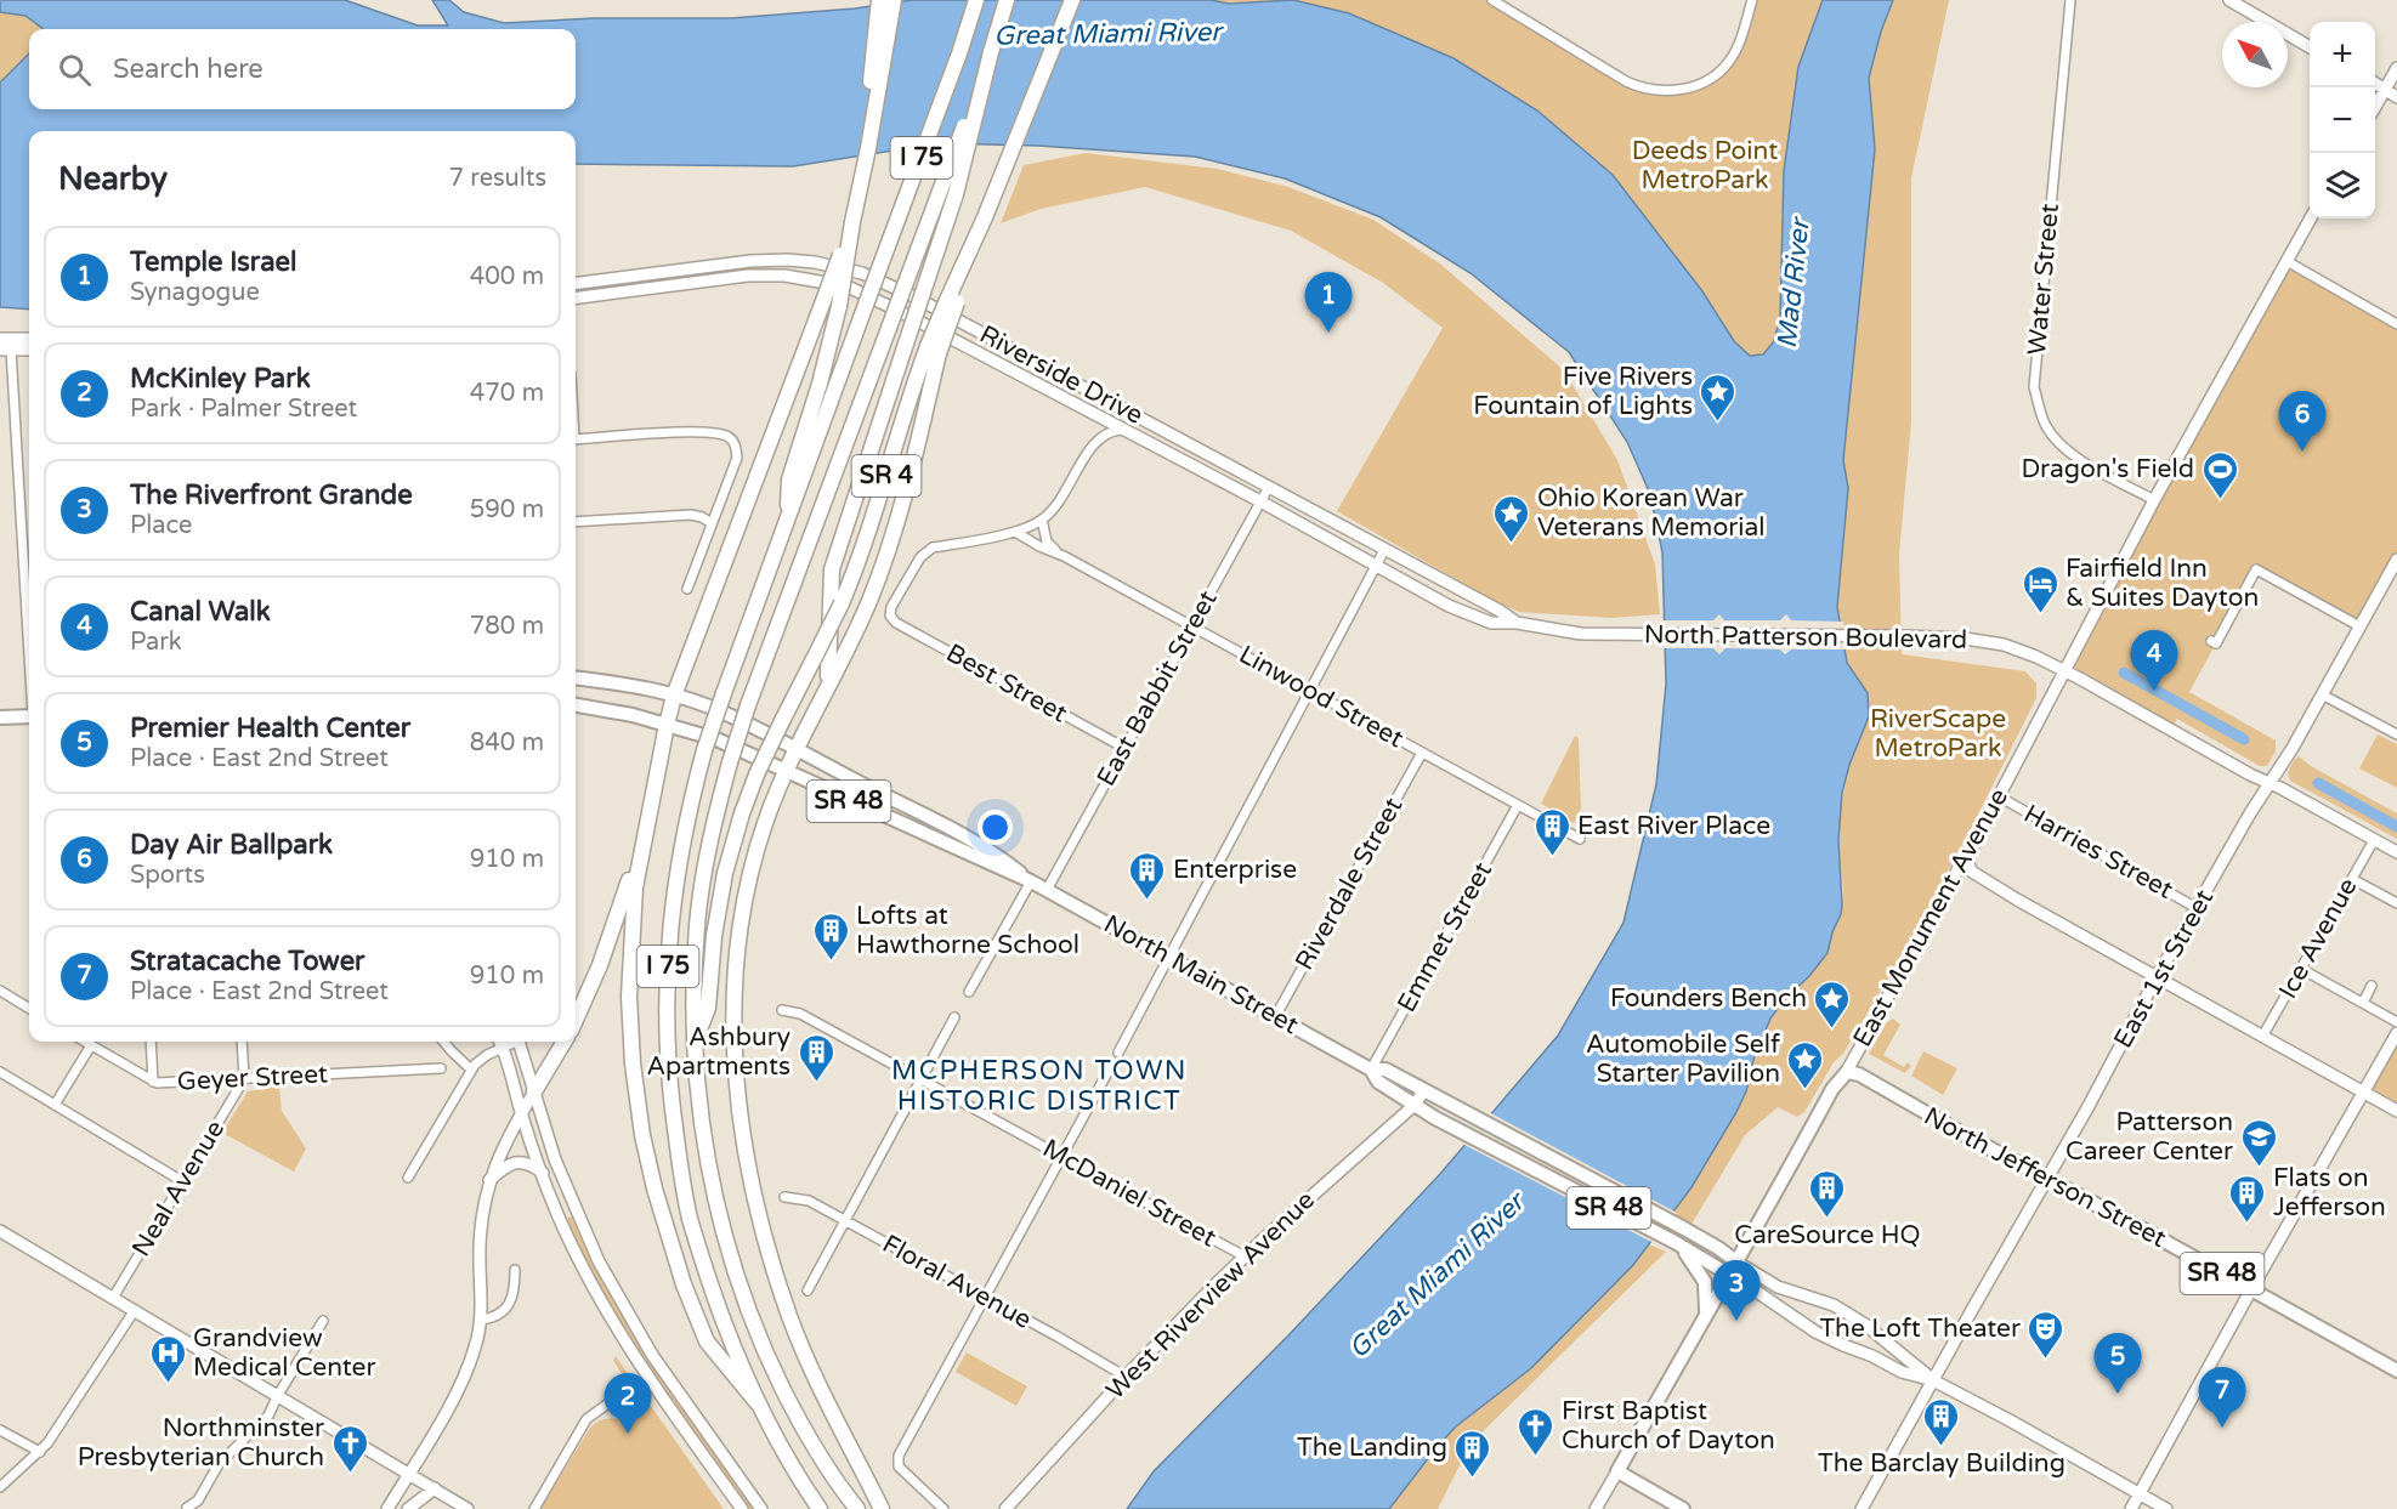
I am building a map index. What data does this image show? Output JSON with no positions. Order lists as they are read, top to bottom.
{
  "streets": {
    "highway": ["I 75", "SR 4"],
    "main road": [
      "Riverside Drive",
      "North Patterson Boulevard",
      "SR 48",
      "East Monument Avenue",
      "East 1st Street",
      "North Main Street",
      "North Jefferson Street",
      "West Riverview Avenue"
    ],
    "street": [
      "Water Street",
      "Best Street",
      "East Babbit Street",
      "Linwood Street",
      "Harries Street",
      "Riverdale Street",
      "Emmet Street",
      "Ice Avenue",
      "Geyer Street",
      "Neal Avenue",
      "McDaniel Street",
      "Floral Avenue"
    ]
  },
  "crossings": [
    ["I 75", "SR 4"],
    ["Water Street", "East Monument Avenue"],
    ["Riverside Drive", "North Patterson Boulevard"],
    ["Riverside Drive", "East Babbit Street"],
    ["North Patterson Boulevard", "East Monument Avenue"],
    ["North Patterson Boulevard", "Ice Avenue"],
    ["North Patterson Boulevard", "East 1st Street"],
    ["Best Street", "East Babbit Street"],
    ["Best Street", "Linwood Street"],
    ["East Babbit Street", "Linwood Street"],
    ["East Babbit Street", "North Main Street"],
    ["Linwood Street", "Riverdale Street"],
    ["Linwood Street", "Emmet Street"],
    ["SR 48", "East Monument Avenue"],
    ["SR 48", "North Main Street"],
    ["Harries Street", "East Monument Avenue"],
    ["Harries Street", "East 1st Street"],
    ["Riverdale Street", "North Main Street"],
    ["East Monument Avenue", "North Main Street"],
    ["East Monument Avenue", "North Jefferson Street"],
    ["Emmet Street", "North Main Street"],
    ["East 1st Street", "North Main Street"],
    ["East 1st Street", "North Jefferson Street"],
    ["North Main Street", "West Riverview Avenue"],
    ["Geyer Street", "Neal Avenue"],
    ["McDaniel Street", "West Riverview Avenue"],
    ["Floral Avenue", "West Riverview Avenue"]
  ],
  "districts": ["MCPHERSON TOWN HISTORIC DISTRICT"],
  "water": ["Great Miami River", "Mad River"],
  "parks": ["Deeds Point MetroPark", "RiverScape MetroPark"],
  "places": {
    "place": [
      "Five Rivers Fountain of Lights",
      "Ohio Korean War Veterans Memorial",
      "Founders Bench",
      "Automobile Self Starter Pavilion"
    ],
    "sports": ["Dragon's Field"],
    "hotel": ["Fairfield Inn & Suites Dayton"],
    "building": [
      "East River Place",
      "Enterprise",
      "Lofts at Hawthorne School",
      "Ashbury Apartments",
      "CareSource HQ",
      "Flats on Jefferson",
      "The Barclay Building",
      "The Landing"
    ],
    "school or university": ["Patterson Career Center"],
    "theatre": ["The Loft Theater"],
    "hospital": ["Grandview Medical Center"],
    "church": ["First Baptist Church of Dayton", "Northminster Presbyterian Church"]
  },
  "north": "top left",
  "page": {
    "map_buttons": ["+", "−"],
    "search": "Search here",
    "heading": ["Nearby", "7 results"],
    "list": [
      {
        "mark": "1",
        "name": "Temple Israel",
        "note": "Synagogue",
        "value": "400 m"
      },
      {
        "mark": "2",
        "name": "McKinley Park",
        "note": "Park · Palmer Street",
        "value": "470 m"
      },
      {
        "mark": "3",
        "name": "The Riverfront Grande",
        "note": "Place",
        "value": "590 m"
      },
      {
        "mark": "4",
        "name": "Canal Walk",
        "note": "Park",
        "value": "780 m"
      },
      {
        "mark": "5",
        "name": "Premier Health Center",
        "note": "Place · East 2nd Street",
        "value": "840 m"
      },
      {
        "mark": "6",
        "name": "Day Air Ballpark",
        "note": "Sports",
        "value": "910 m"
      },
      {
        "mark": "7",
        "name": "Stratacache Tower",
        "note": "Place · East 2nd Street",
        "value": "910 m"
      }
    ],
    "pins": [
      "1",
      "6",
      "4",
      "3",
      "5",
      "7",
      "2"
    ]
  }
}
